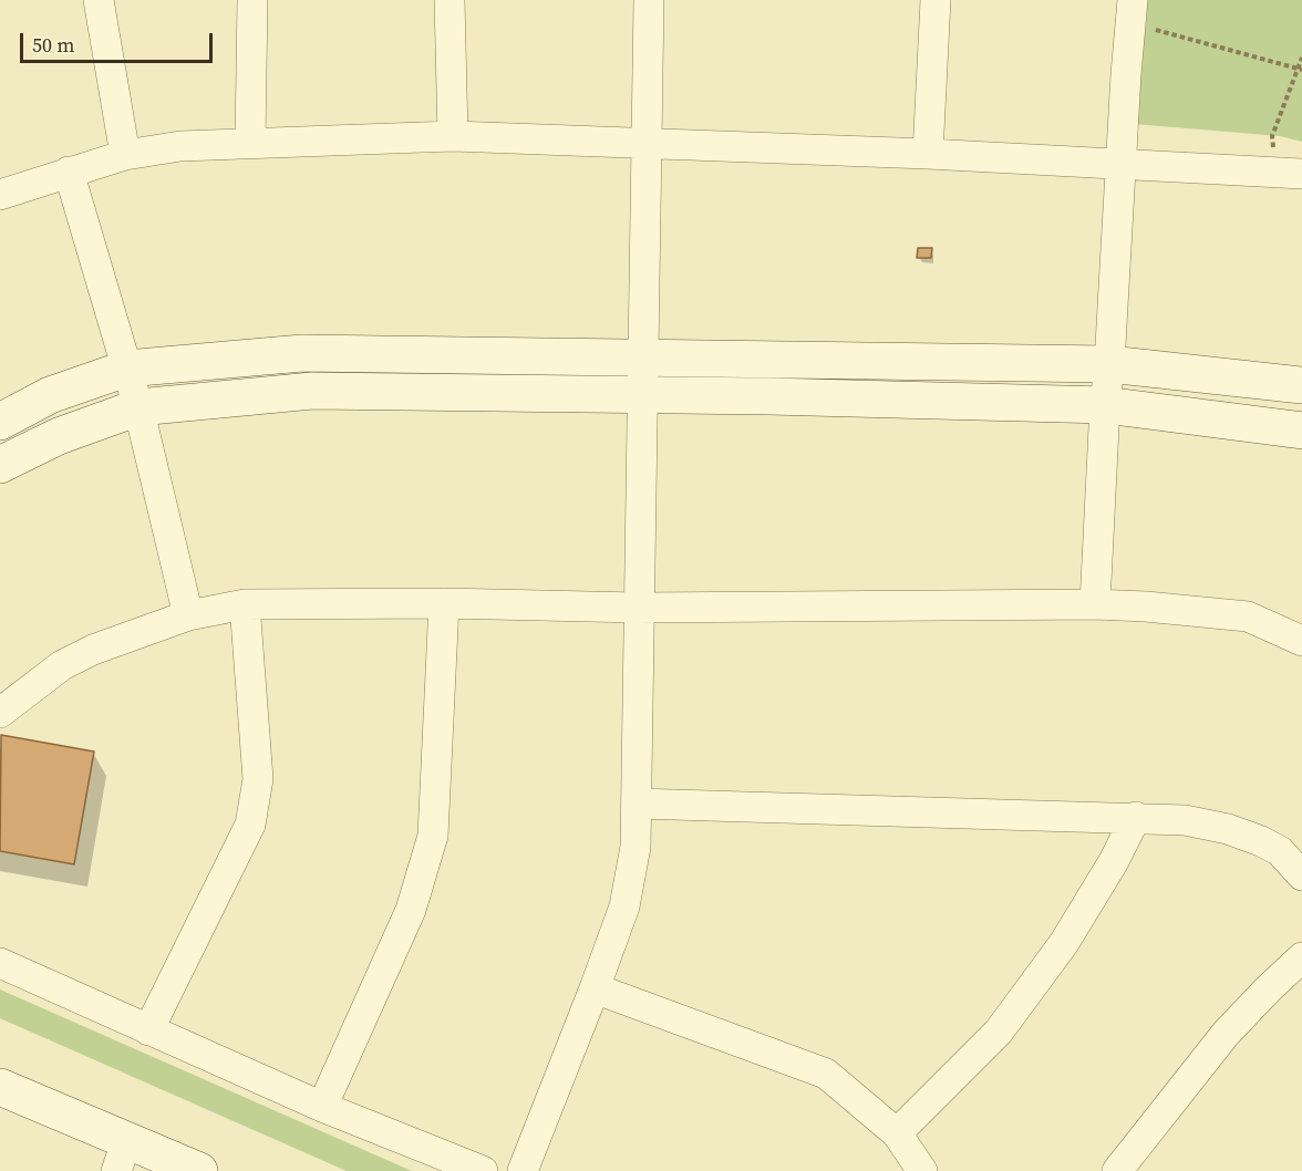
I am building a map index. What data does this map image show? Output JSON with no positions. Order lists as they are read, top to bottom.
{
  "scale_bar": "50 m"
}
